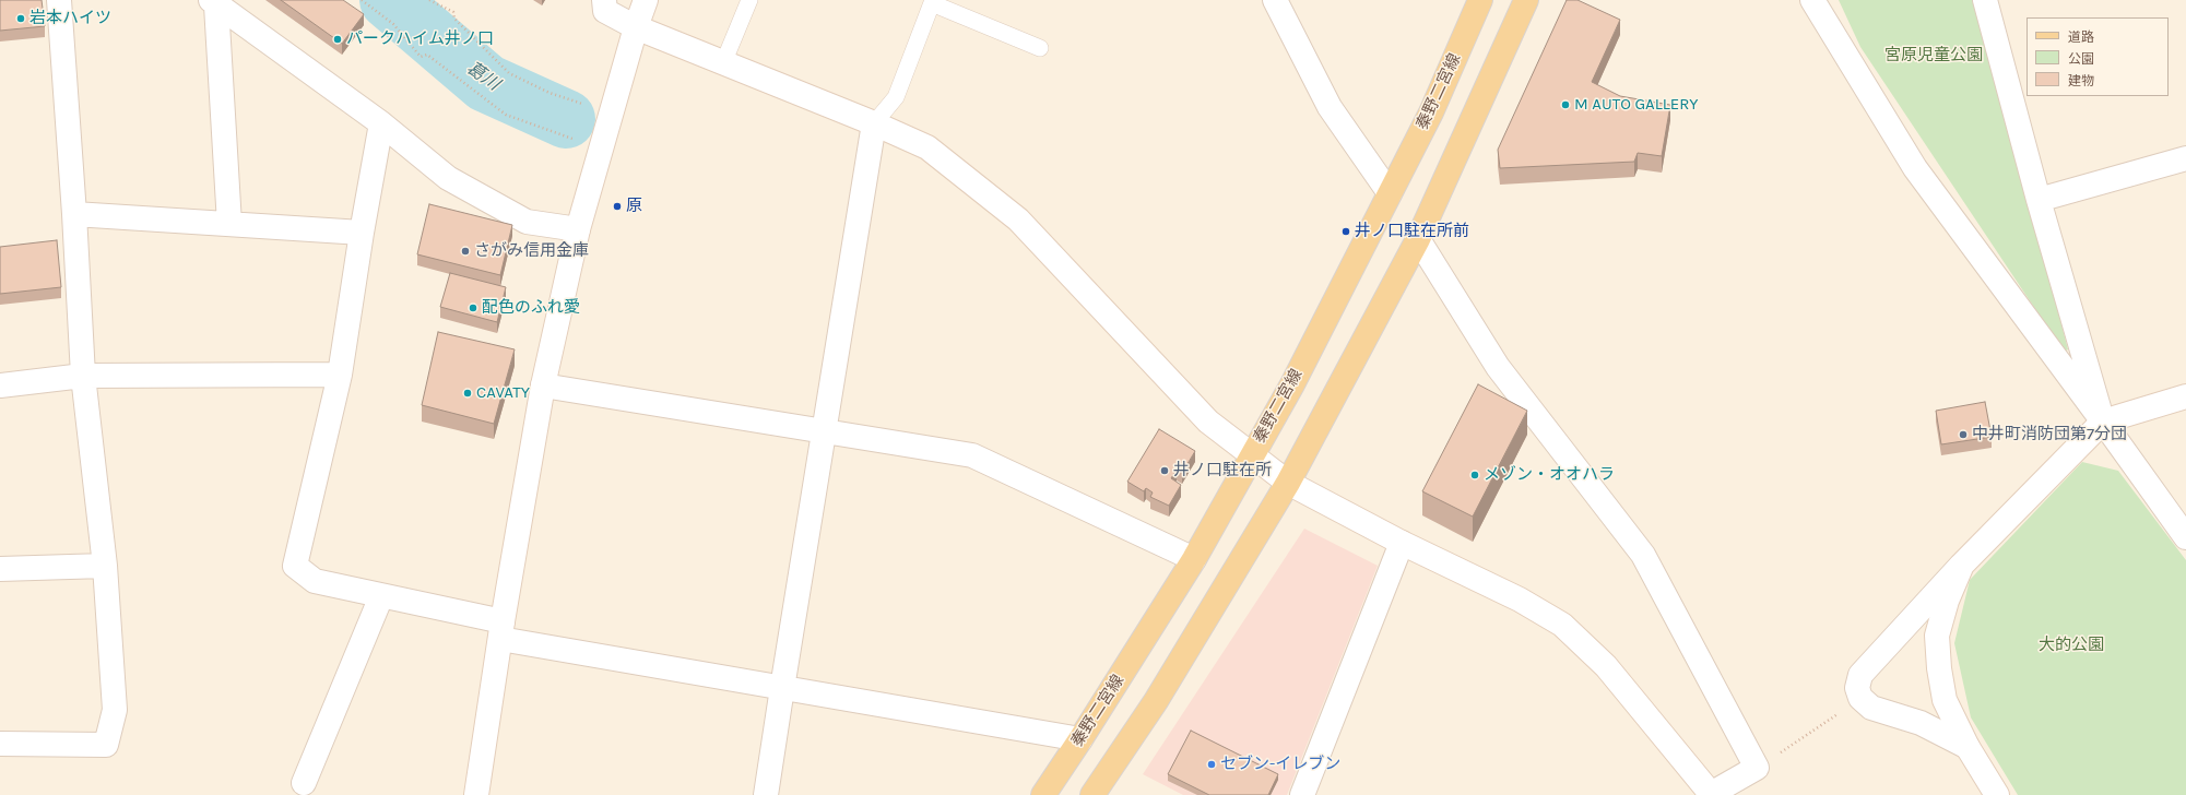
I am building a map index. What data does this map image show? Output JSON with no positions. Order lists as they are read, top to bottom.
{
  "streets": {
    "main road": ["秦野二宮線"]
  },
  "water": ["葛川"],
  "parks": ["宮原児童公園", "大的公園"],
  "places": [
    "岩本ハイツ",
    "パークハイム井ノ口",
    "M AUTO GALLERY",
    "原",
    "井ノ口駐在所前",
    "さがみ信用金庫",
    "配色のふれ愛",
    "CAVATY",
    "中井町消防団第7分団",
    "井ノ口駐在所",
    "メゾン・オオハラ",
    "セブン-イレブン"
  ],
  "legend": ["道路", "公園", "建物"]
}
